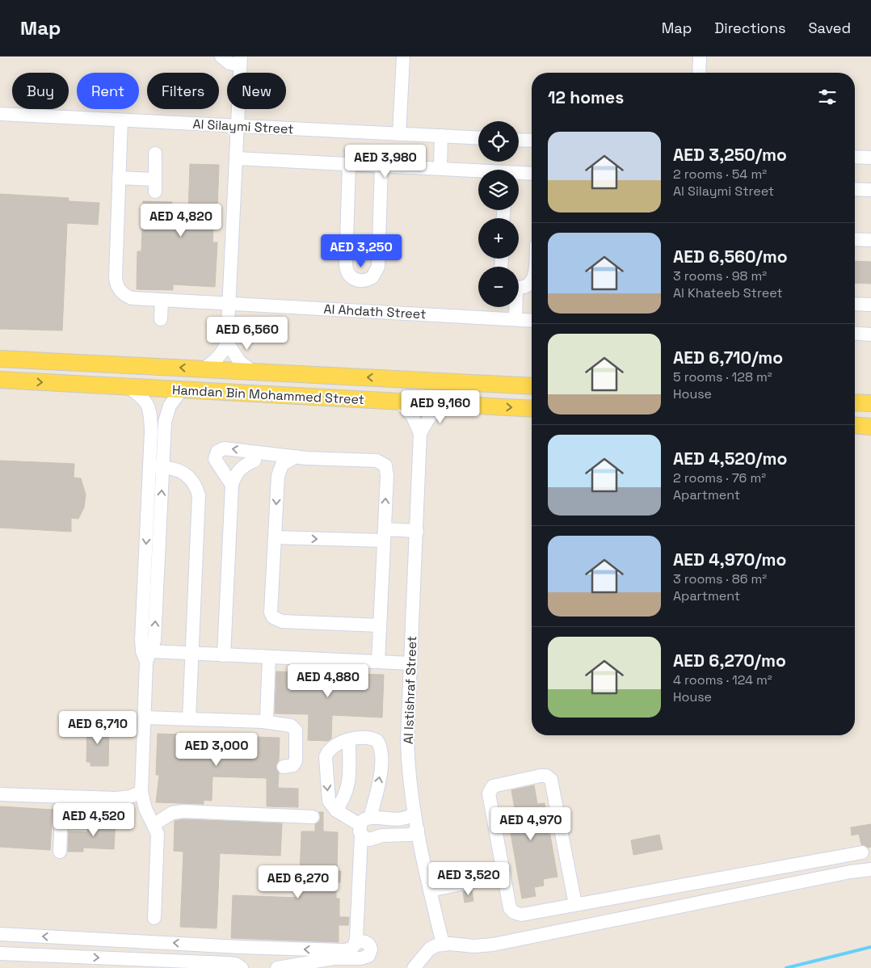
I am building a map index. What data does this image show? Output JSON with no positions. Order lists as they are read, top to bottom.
{
  "streets": {
    "main road": ["Hamdan Bin Mohammed Street"],
    "street": ["Al Silaymi Street", "Al Ahdath Street", "Al Istishraf Street"]
  },
  "crossings": [
    ["Al Silaymi Street", "Al Ahdath Street"],
    ["Hamdan Bin Mohammed Street", "Al Istishraf Street"]
  ],
  "page": {
    "header": "Map",
    "nav": ["Map", "Directions", "Saved"],
    "chip": [
      "Buy",
      "Rent",
      "Filters",
      "New"
    ],
    "heading": "12 homes",
    "map_buttons": ["+", "−"],
    "list": [
      {
        "name": "AED 3,250/mo",
        "note": "2 rooms · 54 m² · Al Silaymi Street"
      },
      {
        "name": "AED 6,560/mo",
        "note": "3 rooms · 98 m² · Al Khateeb Street"
      },
      {
        "name": "AED 6,710/mo",
        "note": "5 rooms · 128 m² · House"
      },
      {
        "name": "AED 4,520/mo",
        "note": "2 rooms · 76 m² · Apartment"
      },
      {
        "name": "AED 4,970/mo",
        "note": "3 rooms · 86 m² · Apartment"
      },
      {
        "name": "AED 6,270/mo",
        "note": "4 rooms · 124 m² · House"
      }
    ],
    "price": [
      "AED 3,980",
      "AED 4,820",
      "AED 3,250",
      "AED 6,560",
      "AED 9,160",
      "AED 4,880",
      "AED 6,710",
      "AED 3,000",
      "AED 4,520",
      "AED 4,970",
      "AED 3,520",
      "AED 6,270"
    ]
  }
}
